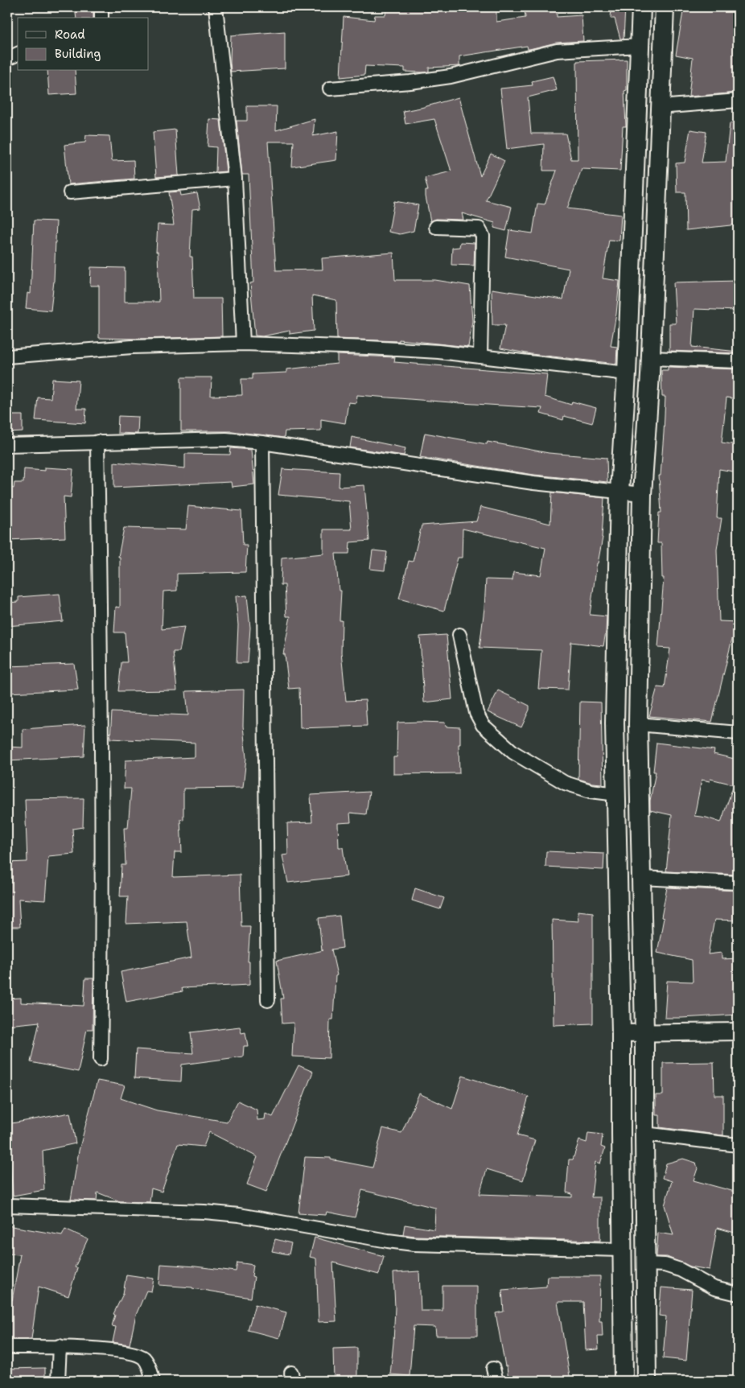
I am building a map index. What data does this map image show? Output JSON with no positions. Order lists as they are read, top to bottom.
{
  "legend": ["Road", "Building"]
}
